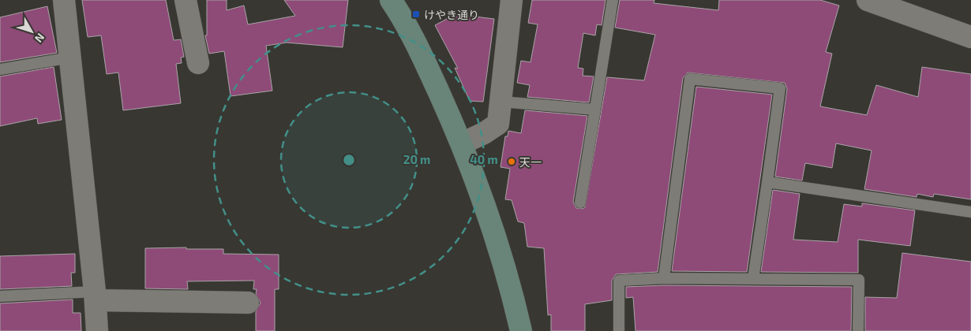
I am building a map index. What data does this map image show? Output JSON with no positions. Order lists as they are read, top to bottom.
{
  "places": {
    "transit": ["けやき通り"],
    "other": ["天一"]
  },
  "north": "bottom right",
  "rings": ["20 m", "40 m"]
}
